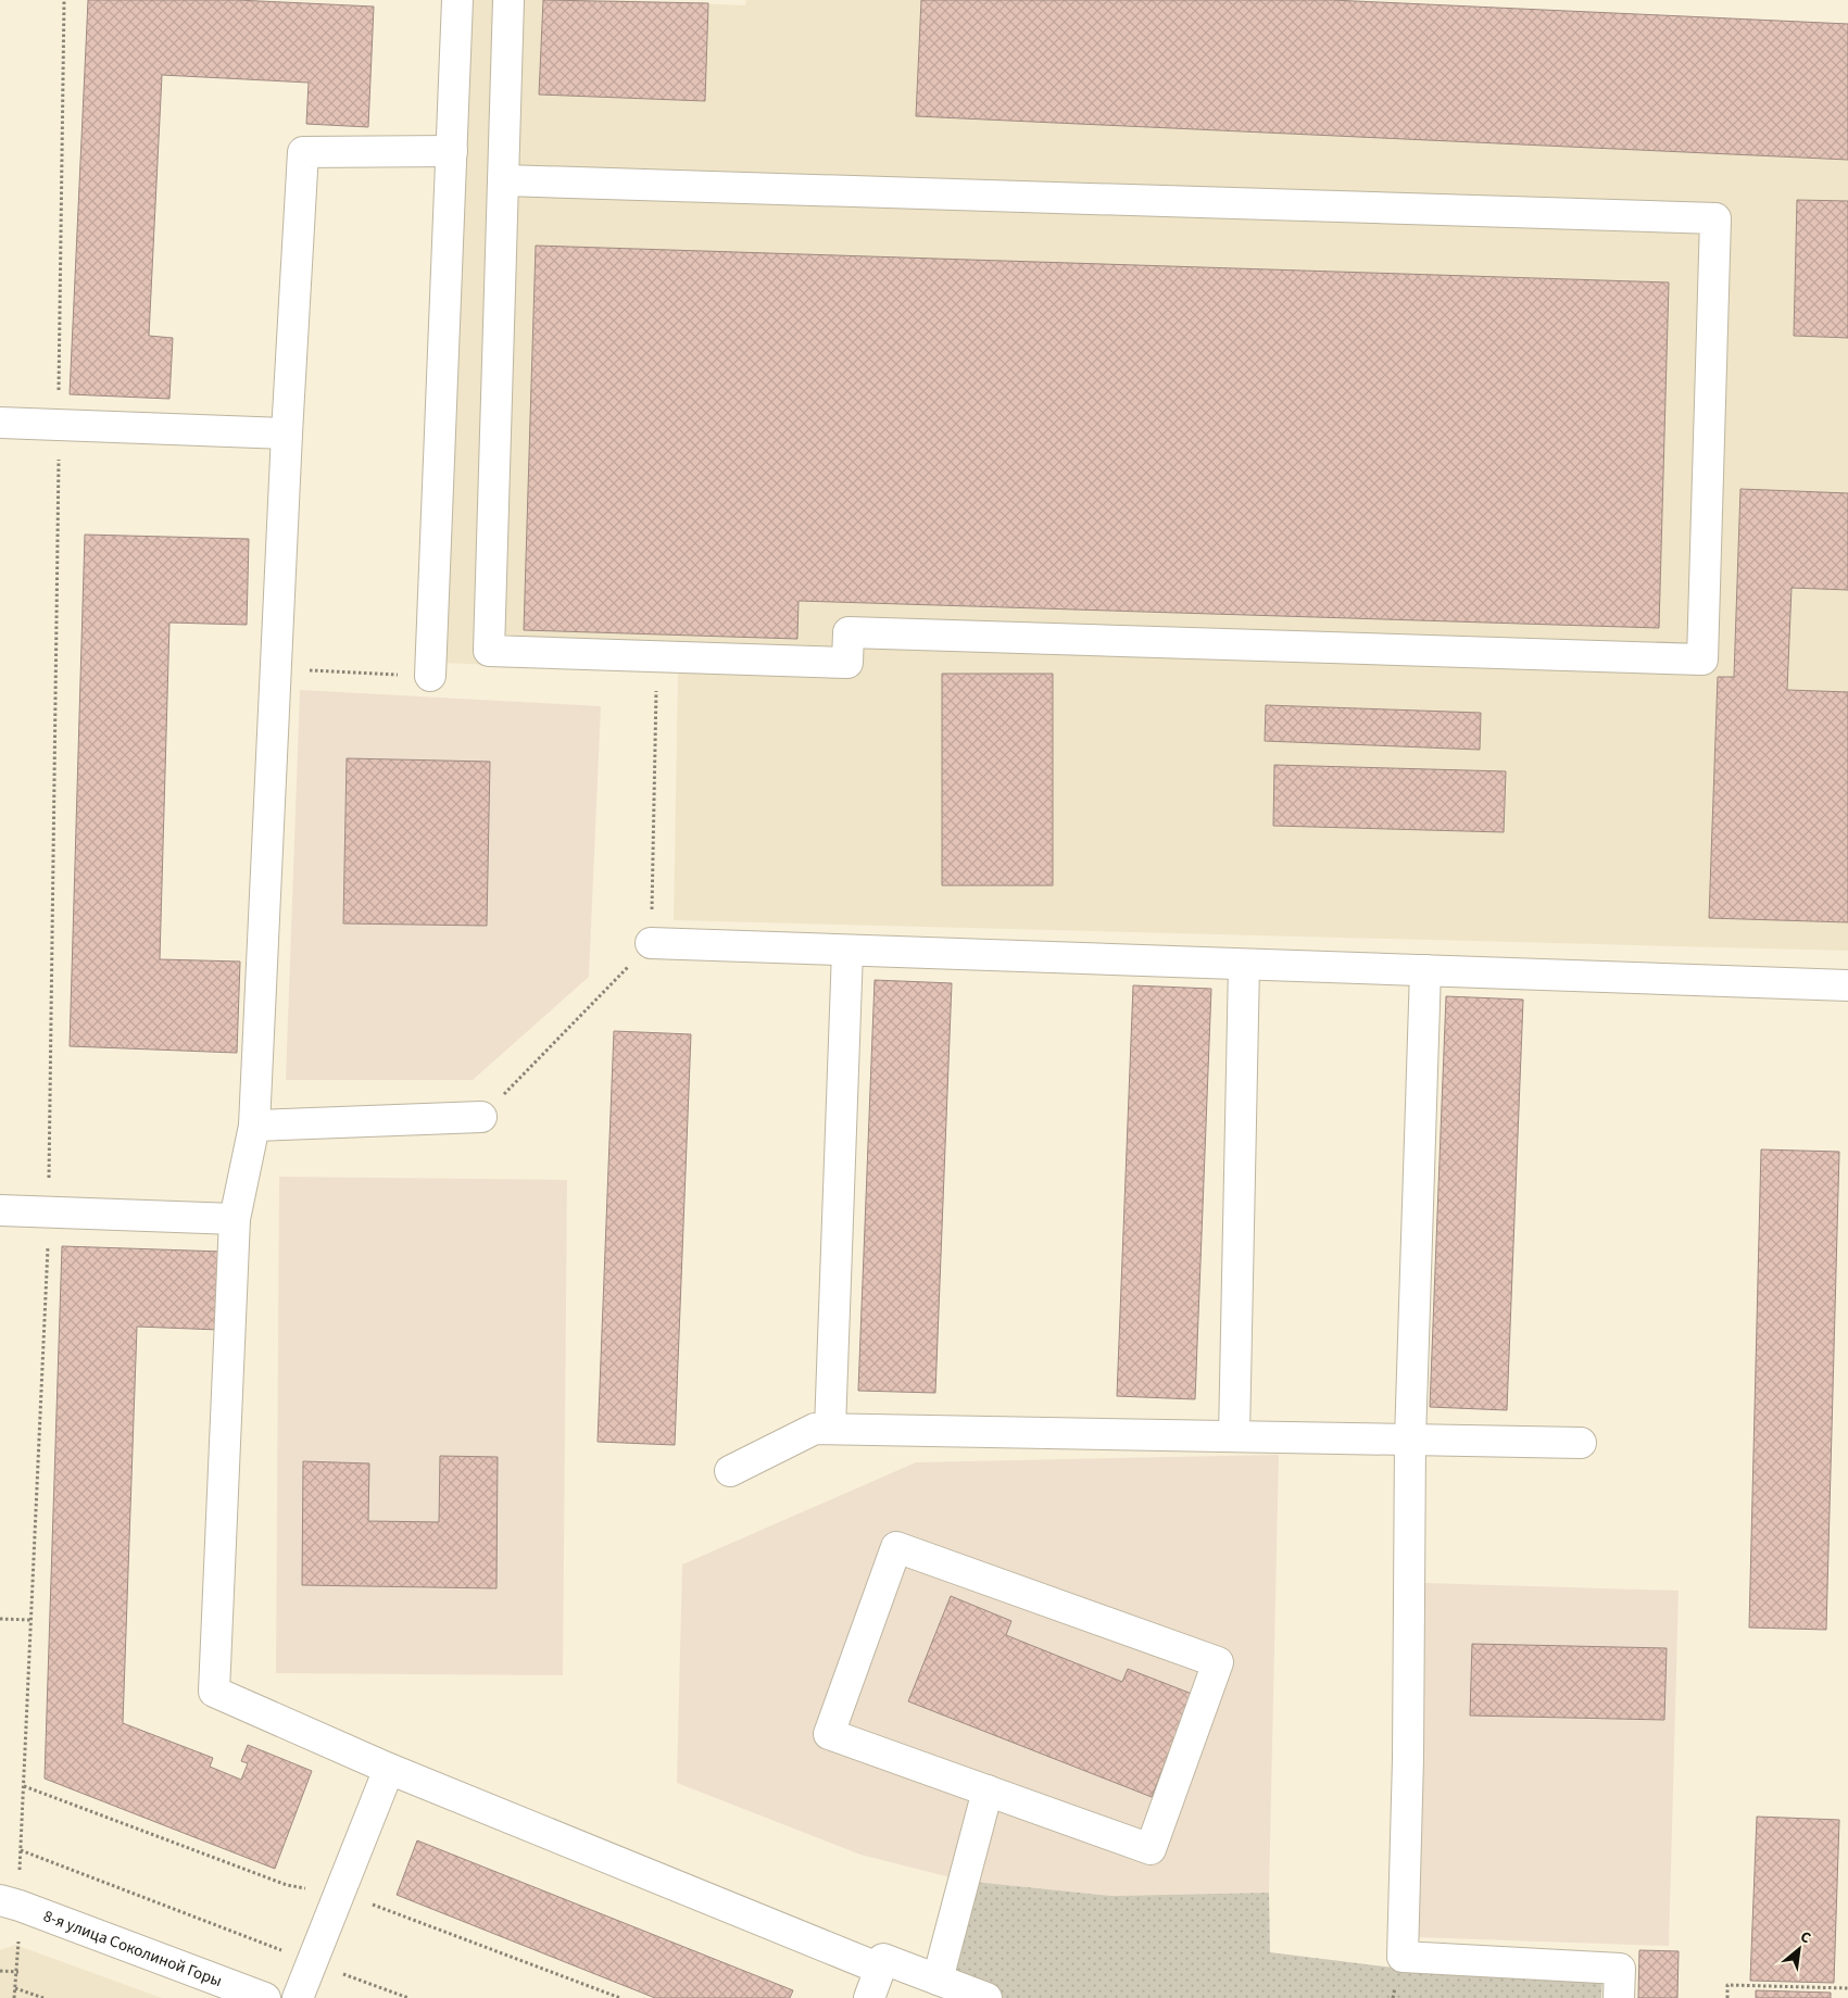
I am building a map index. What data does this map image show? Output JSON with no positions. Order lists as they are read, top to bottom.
{
  "streets": {
    "street": ["8-я улица Соколиной Горы"]
  },
  "north": "top right"
}
